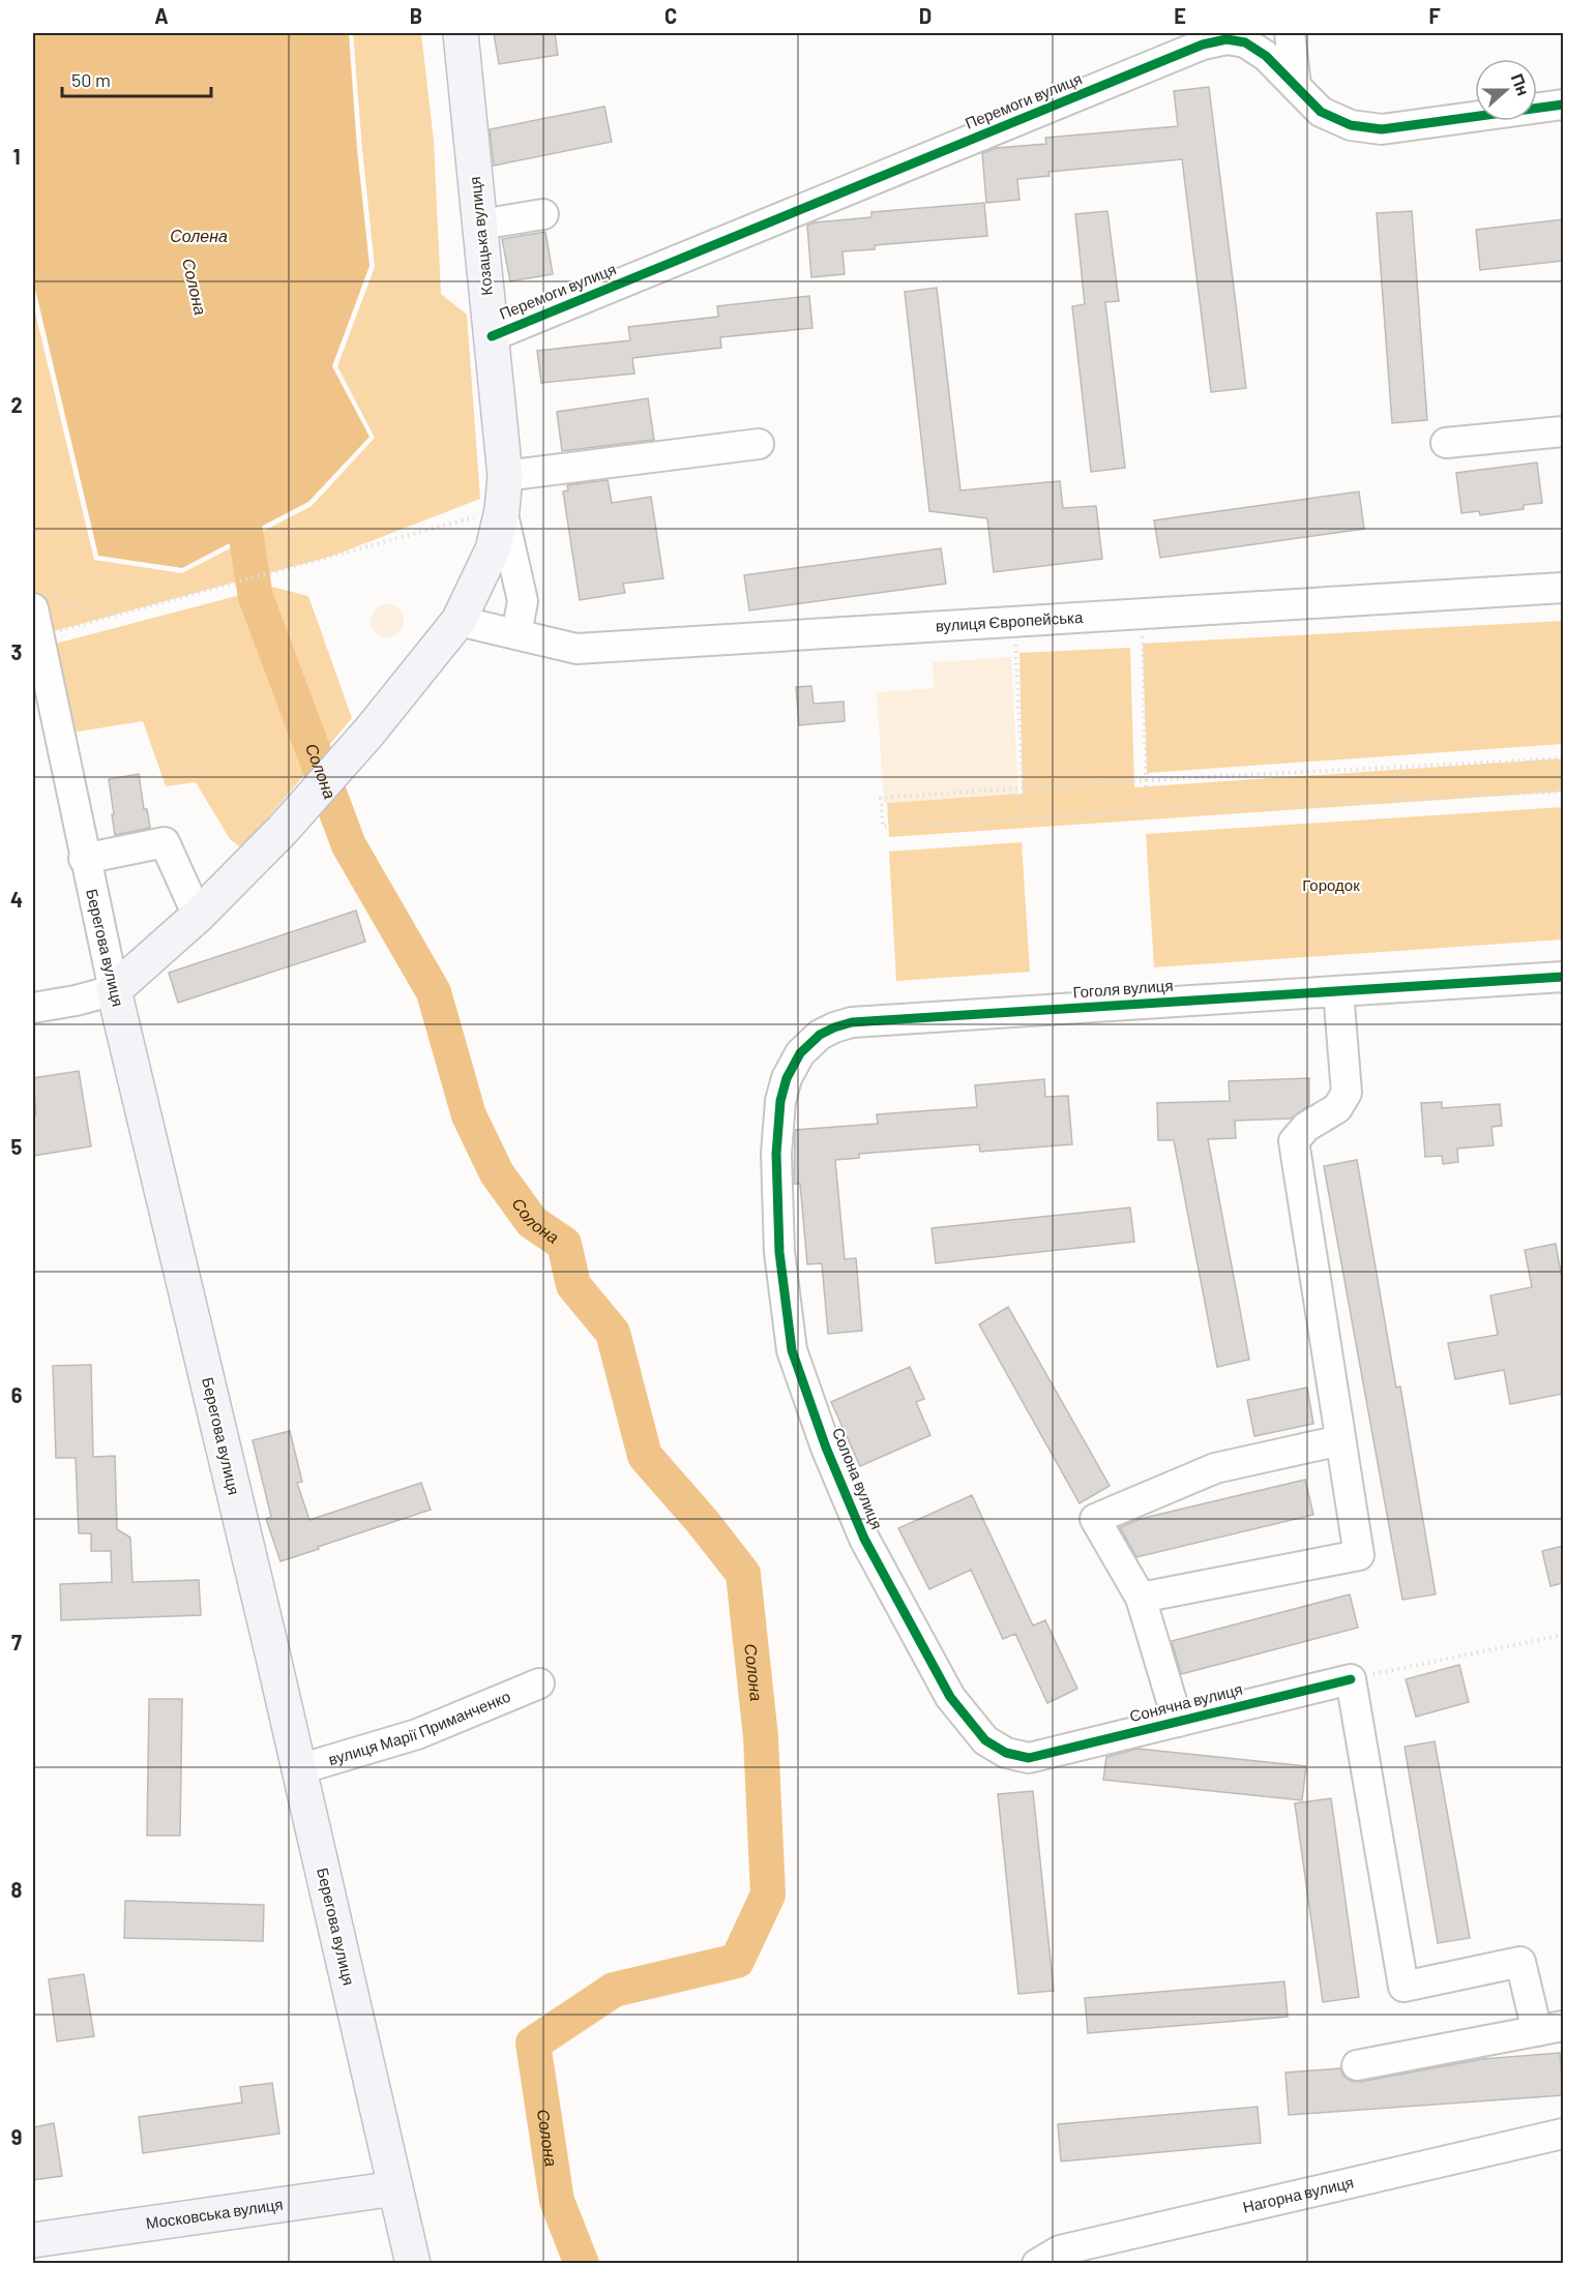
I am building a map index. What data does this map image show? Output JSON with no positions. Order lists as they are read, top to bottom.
{
  "streets": {
    "main road": ["Козацька вулиця", "Берегова вулиця", "Московська вулиця"],
    "street": [
      "Перемоги вулиця",
      "вулиця Європейська",
      "Гоголя вулиця",
      "Солона вулиця",
      "Сонячна вулиця",
      "вулиця Марії Приманченко",
      "Нагорна вулиця"
    ]
  },
  "crossings": [
    ["Перемоги вулиця", "Козацька вулиця"],
    ["Козацька вулиця", "вулиця Європейська"],
    ["Козацька вулиця", "Берегова вулиця"],
    ["Берегова вулиця", "вулиця Марії Приманченко"],
    ["Берегова вулиця", "Московська вулиця"],
    ["Гоголя вулиця", "Солона вулиця"],
    ["Солона вулиця", "Сонячна вулиця"]
  ],
  "water": ["Солена", "Солона"],
  "parks": ["Городок"],
  "scale_bar": "50 m",
  "north": "right",
  "grid": {
    "columns": [
      "A",
      "B",
      "C",
      "D",
      "E",
      "F"
    ],
    "rows": [
      "1",
      "2",
      "3",
      "4",
      "5",
      "6",
      "7",
      "8",
      "9"
    ]
  }
}
